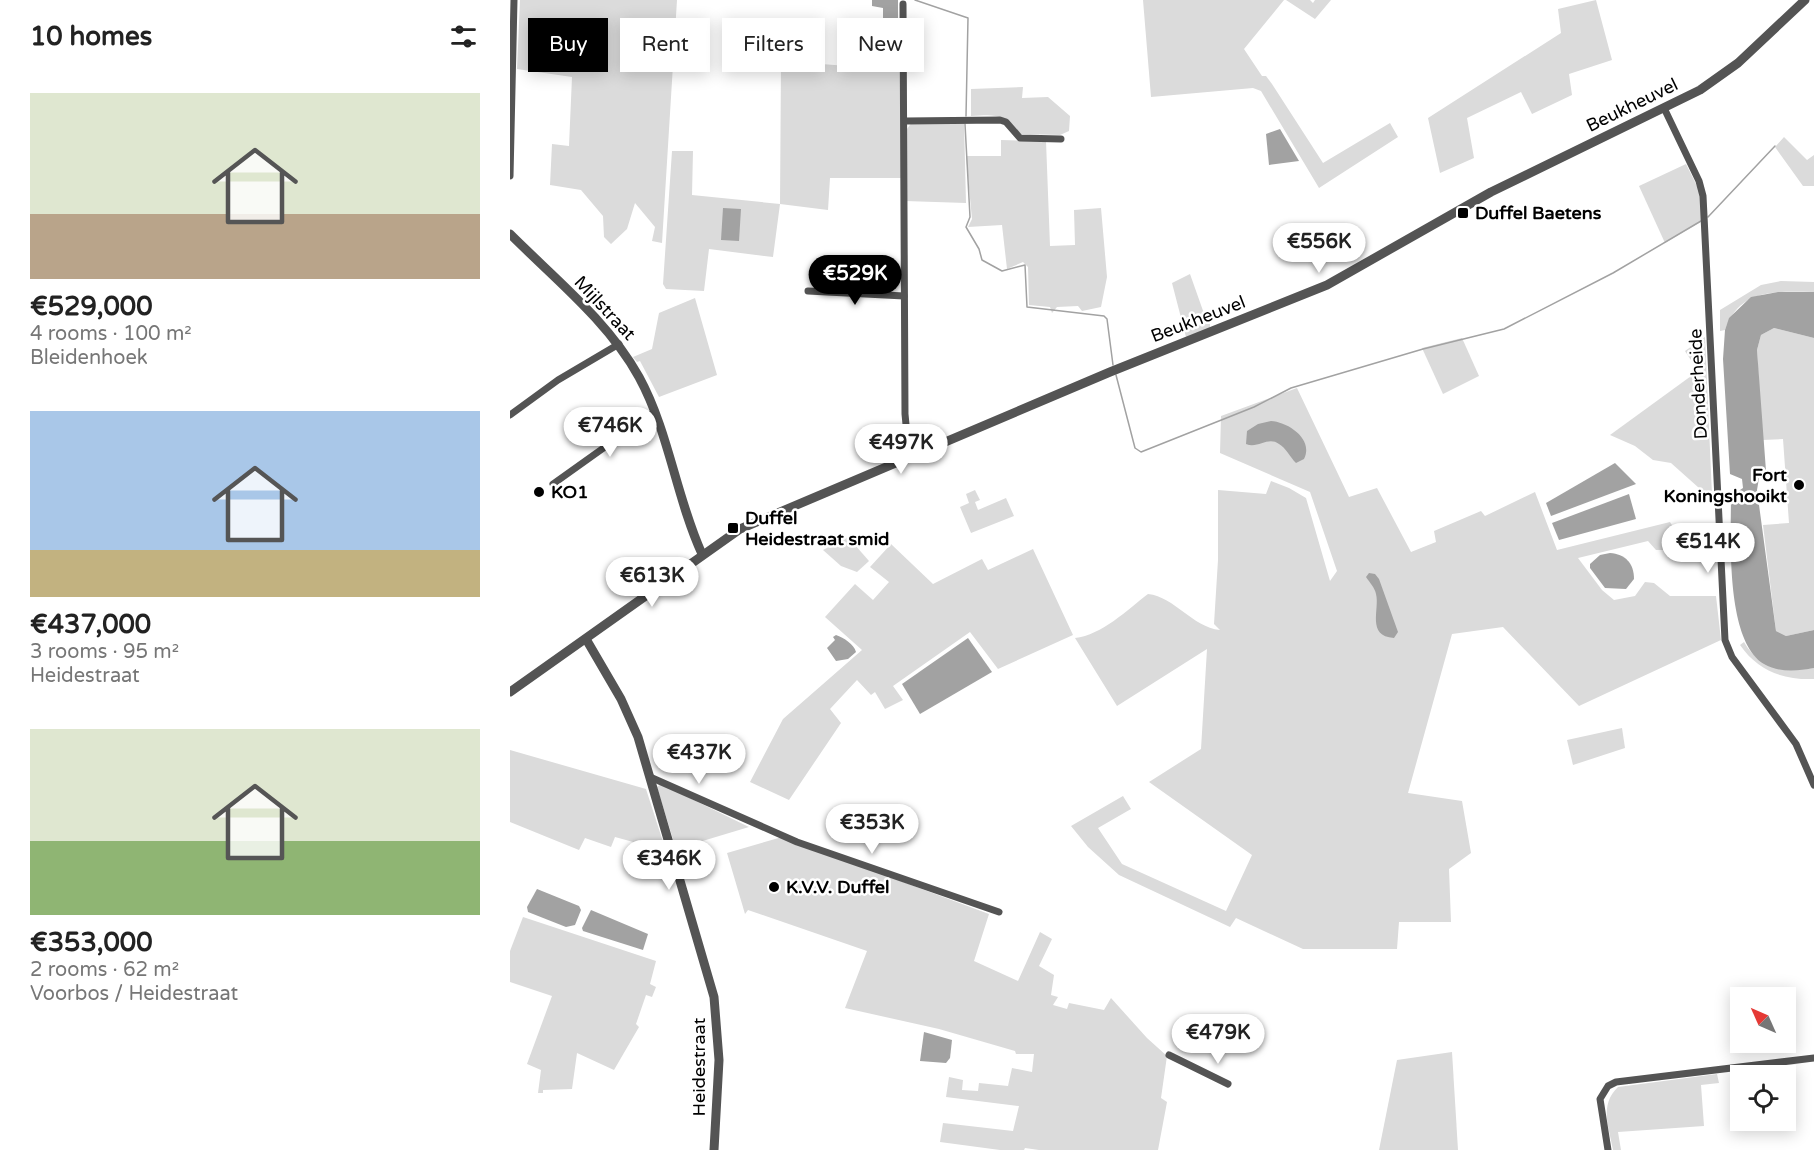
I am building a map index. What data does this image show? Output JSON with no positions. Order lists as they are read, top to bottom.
{
  "streets": {
    "street": [
      "Beukheuvel",
      "Mijlstraat",
      "Donderheide",
      "Heidestraat"
    ]
  },
  "crossings": [
    ["Beukheuvel", "Mijlstraat"],
    ["Beukheuvel", "Donderheide"],
    ["Beukheuvel", "Heidestraat"]
  ],
  "places": {
    "transit": ["Duffel Baetens", "Duffel Heidestraat smid"],
    "other": ["Fort Koningshooikt", "KO1", "K.V.V. Duffel"]
  },
  "north": "top left",
  "page": {
    "heading": "10 homes",
    "chip": [
      "Buy",
      "Rent",
      "Filters",
      "New"
    ],
    "list": [
      {
        "name": "€529,000",
        "note": "4 rooms · 100 m² · Bleidenhoek"
      },
      {
        "name": "€437,000",
        "note": "3 rooms · 95 m² · Heidestraat"
      },
      {
        "name": "€353,000",
        "note": "2 rooms · 62 m² · Voorbos / Heidestraat"
      }
    ],
    "price": [
      "€556K",
      "€529K",
      "€746K",
      "€497K",
      "€514K",
      "€613K",
      "€437K",
      "€353K",
      "€346K",
      "€479K"
    ]
  }
}
